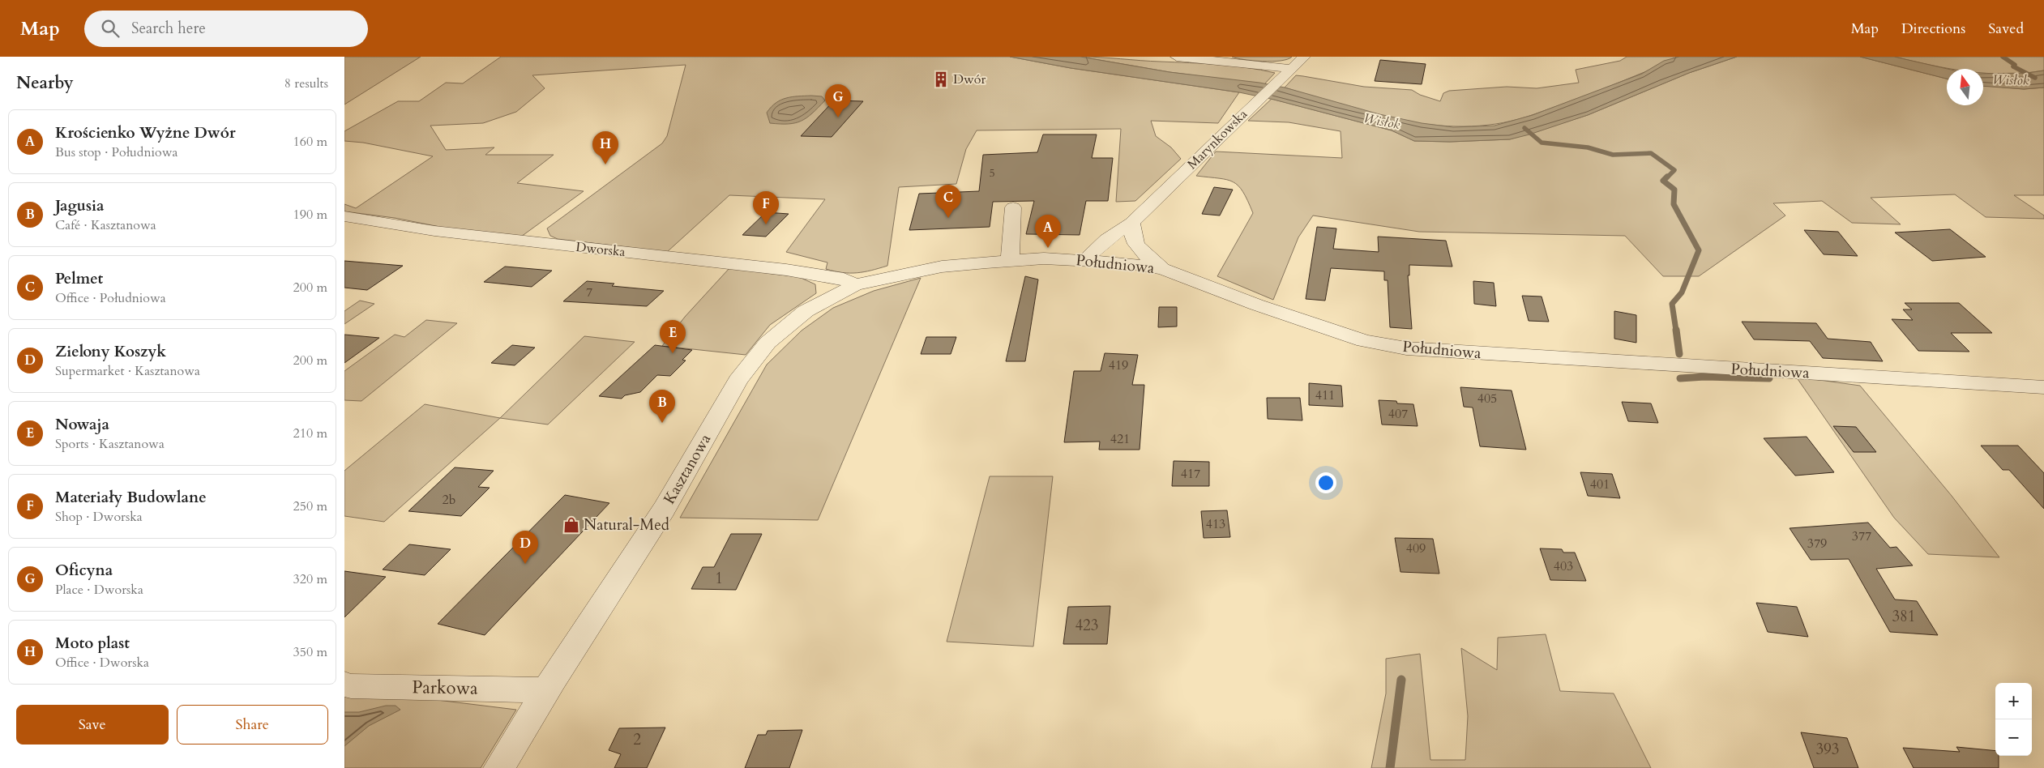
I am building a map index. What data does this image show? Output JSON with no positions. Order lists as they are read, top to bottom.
{
  "streets": {
    "street": [
      "Marynkowska",
      "Dworska",
      "Południowa",
      "Kasztanowa",
      "Parkowa"
    ]
  },
  "crossings": [
    ["Marynkowska", "Południowa"],
    ["Dworska", "Południowa"],
    ["Dworska", "Kasztanowa"],
    ["Południowa", "Kasztanowa"],
    ["Kasztanowa", "Parkowa"]
  ],
  "water": ["Wisłok"],
  "places": {
    "building": ["Dwór"],
    "shop": ["Natural-Med"]
  },
  "house_numbers": [
    "5",
    "7",
    "419",
    "411",
    "405",
    "407",
    "421",
    "417",
    "401",
    "2b",
    "413",
    "377",
    "379",
    "409",
    "403",
    "1",
    "381",
    "423",
    "2",
    "393"
  ],
  "north": "top",
  "page": {
    "header": "Map",
    "search": "Search here",
    "nav": ["Map", "Directions", "Saved"],
    "heading": ["Nearby", "8 results"],
    "pins": [
      "G",
      "H",
      "C",
      "F",
      "A",
      "E",
      "B",
      "D"
    ],
    "list": [
      {
        "mark": "A",
        "name": "Krościenko Wyżne Dwór",
        "note": "Bus stop · Południowa",
        "value": "160 m"
      },
      {
        "mark": "B",
        "name": "Jagusia",
        "note": "Café · Kasztanowa",
        "value": "190 m"
      },
      {
        "mark": "C",
        "name": "Pelmet",
        "note": "Office · Południowa",
        "value": "200 m"
      },
      {
        "mark": "D",
        "name": "Zielony Koszyk",
        "note": "Supermarket · Kasztanowa",
        "value": "200 m"
      },
      {
        "mark": "E",
        "name": "Nowaja",
        "note": "Sports · Kasztanowa",
        "value": "210 m"
      },
      {
        "mark": "F",
        "name": "Materiały Budowlane",
        "note": "Shop · Dworska",
        "value": "250 m"
      },
      {
        "mark": "G",
        "name": "Oficyna",
        "note": "Place · Dworska",
        "value": "320 m"
      },
      {
        "mark": "H",
        "name": "Moto plast",
        "note": "Office · Dworska",
        "value": "350 m"
      }
    ],
    "map_buttons": ["+", "−"],
    "buttons": ["Save", "Share"]
  }
}
